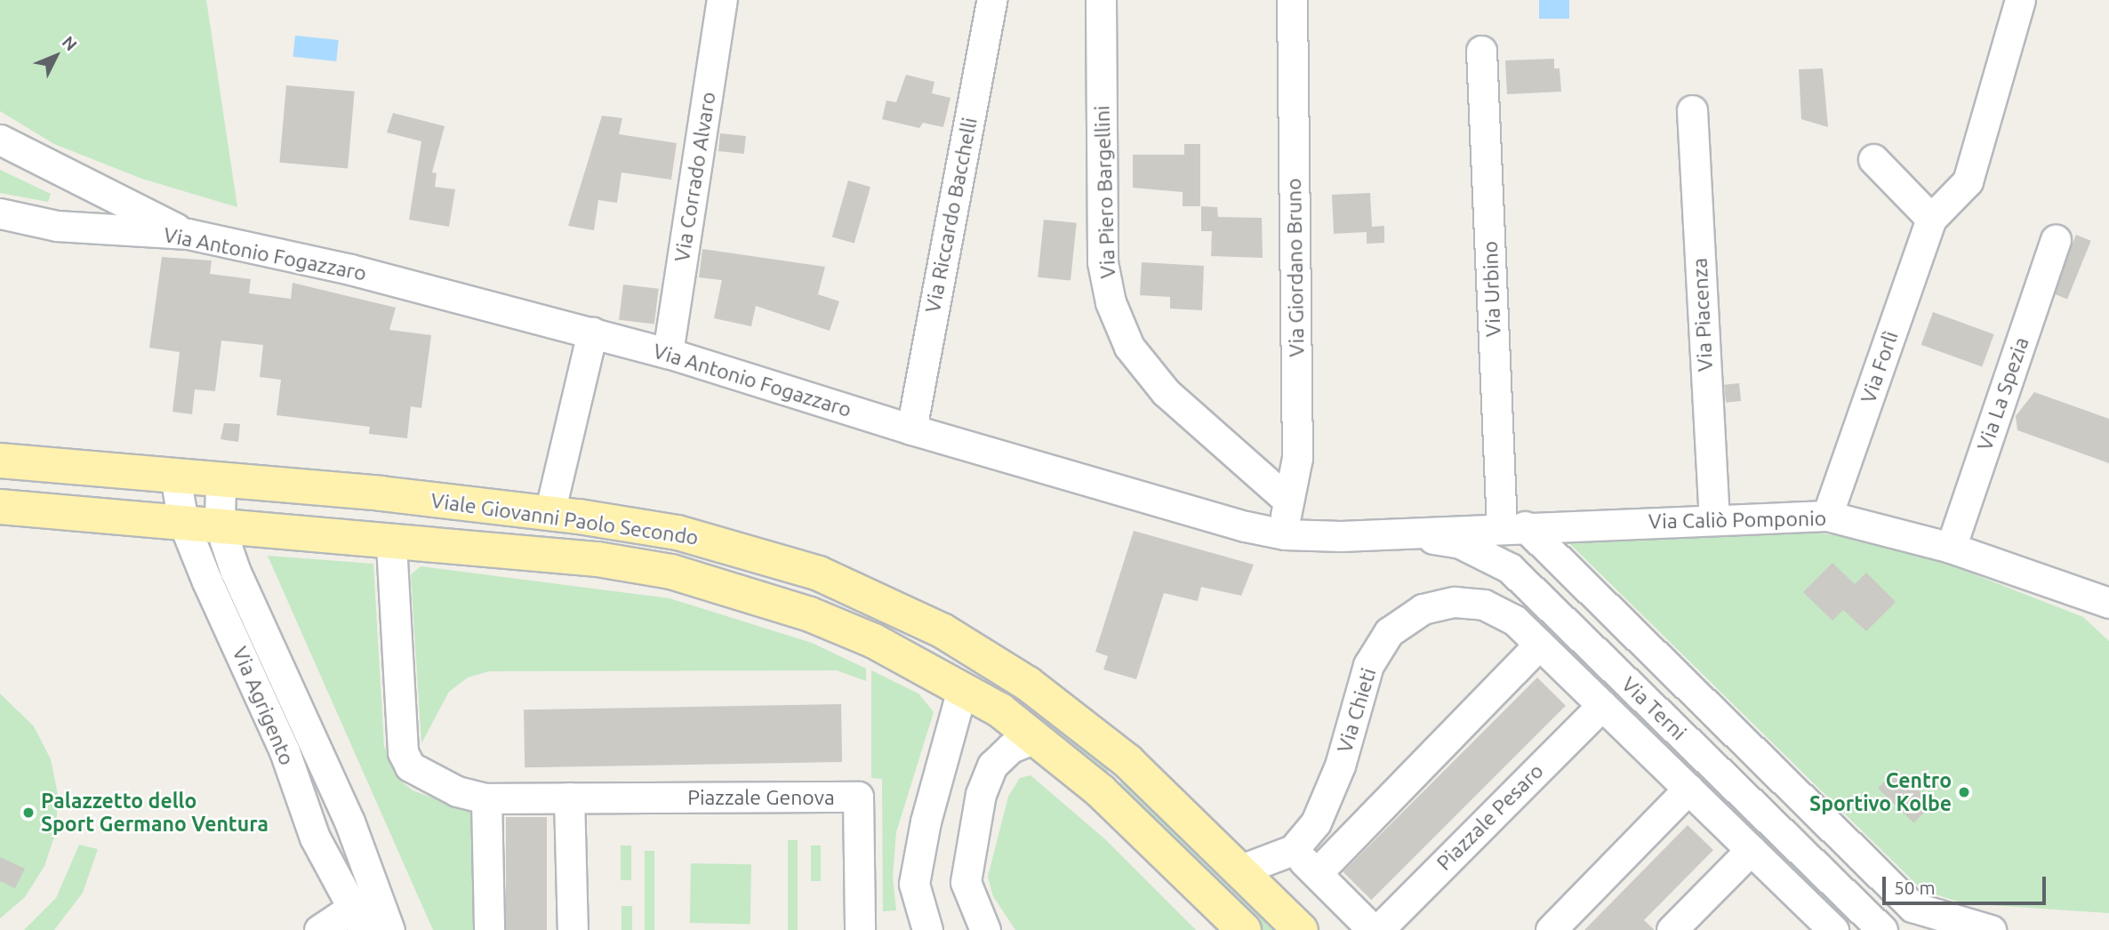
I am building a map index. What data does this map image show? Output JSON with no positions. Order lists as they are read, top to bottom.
{
  "streets": {
    "main road": ["Viale Giovanni Paolo Secondo"],
    "street": [
      "Via Corrado Alvaro",
      "Via Piero Bargellini",
      "Via Riccardo Bacchelli",
      "Via Antonio Fogazzaro",
      "Via Giordano Bruno",
      "Via Urbino",
      "Via Piacenza",
      "Via Forlì",
      "Via La Spezia",
      "Via Caliò Pomponio",
      "Via Agrigento",
      "Via Terni",
      "Via Chieti",
      "Piazzale Genova",
      "Piazzale Pesaro"
    ]
  },
  "crossings": [
    ["Via Corrado Alvaro", "Via Antonio Fogazzaro"],
    ["Via Piero Bargellini", "Via Giordano Bruno"],
    ["Via Riccardo Bacchelli", "Via Antonio Fogazzaro"],
    ["Via Antonio Fogazzaro", "Via Giordano Bruno"],
    ["Via Antonio Fogazzaro", "Via Urbino"],
    ["Via Antonio Fogazzaro", "Via Caliò Pomponio"],
    ["Via Antonio Fogazzaro", "Via Terni"],
    ["Via Urbino", "Via Caliò Pomponio"],
    ["Via Urbino", "Via Terni"],
    ["Via Piacenza", "Via Caliò Pomponio"],
    ["Via Forlì", "Via Caliò Pomponio"],
    ["Via La Spezia", "Via Caliò Pomponio"],
    ["Viale Giovanni Paolo Secondo", "Via Agrigento"],
    ["Viale Giovanni Paolo Secondo", "Piazzale Genova"],
    ["Via Caliò Pomponio", "Via Terni"],
    ["Via Chieti", "Piazzale Pesaro"]
  ],
  "places": ["Centro Sportivo Kolbe", "Palazzetto dello Sport Germano Ventura"],
  "scale_bar": "50 m",
  "north": "top right"
}
